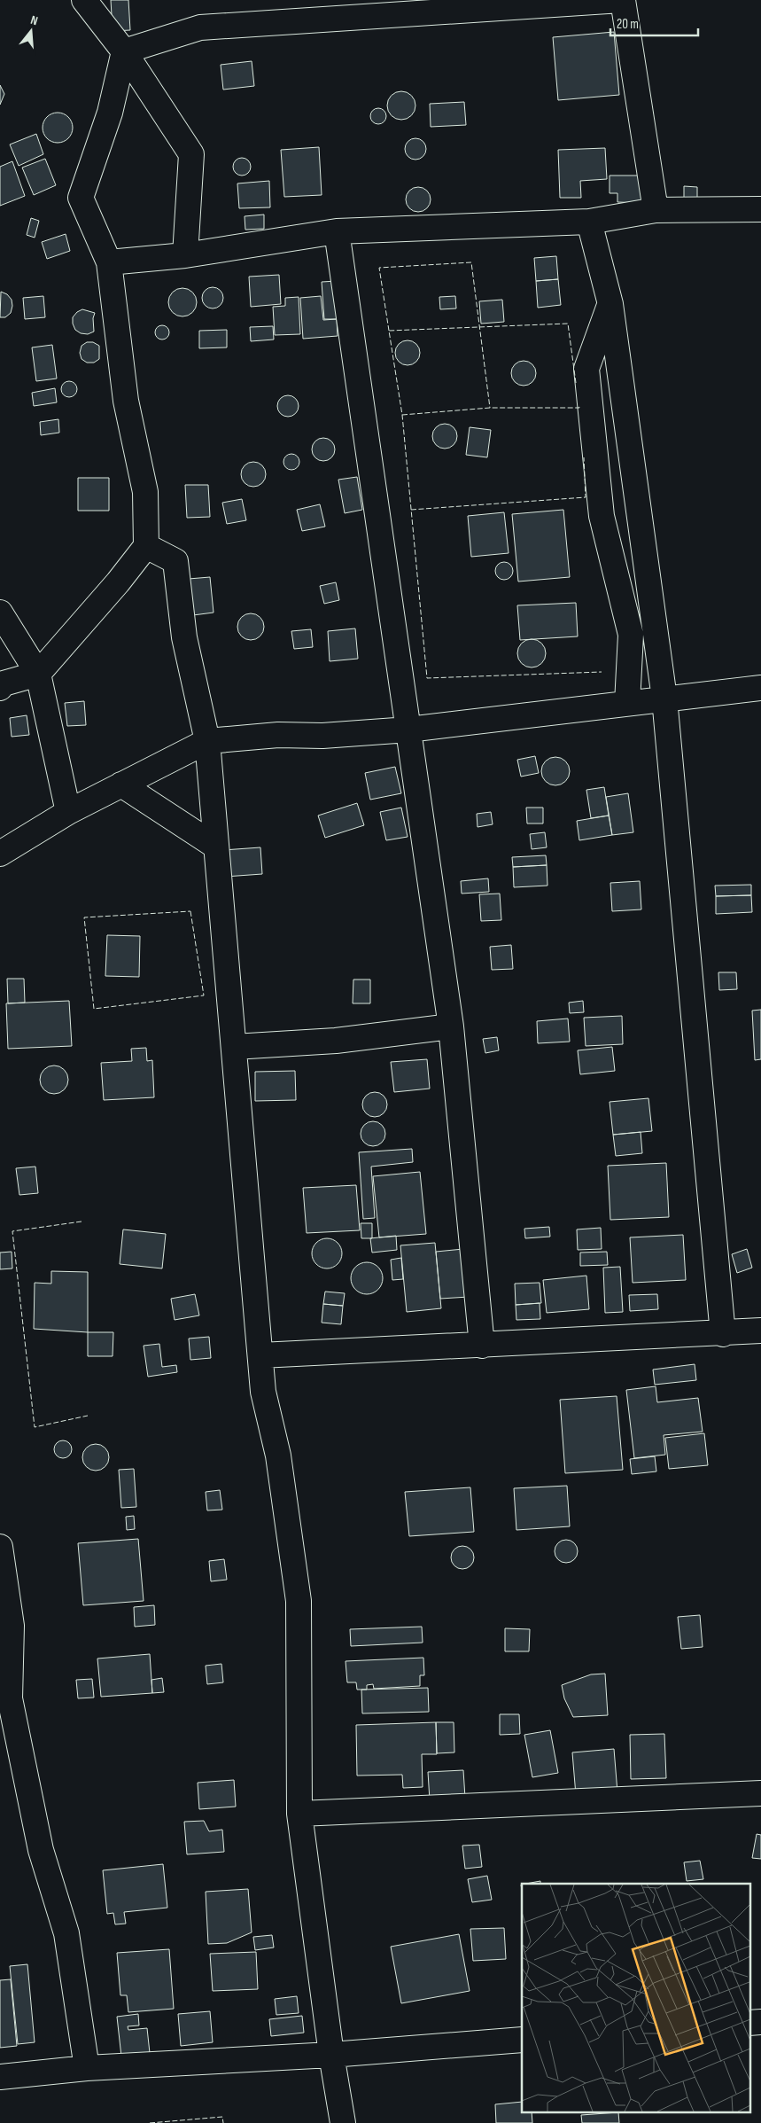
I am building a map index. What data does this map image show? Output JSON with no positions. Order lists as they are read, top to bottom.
{
  "scale_bar": "20 m",
  "north": "top"
}
